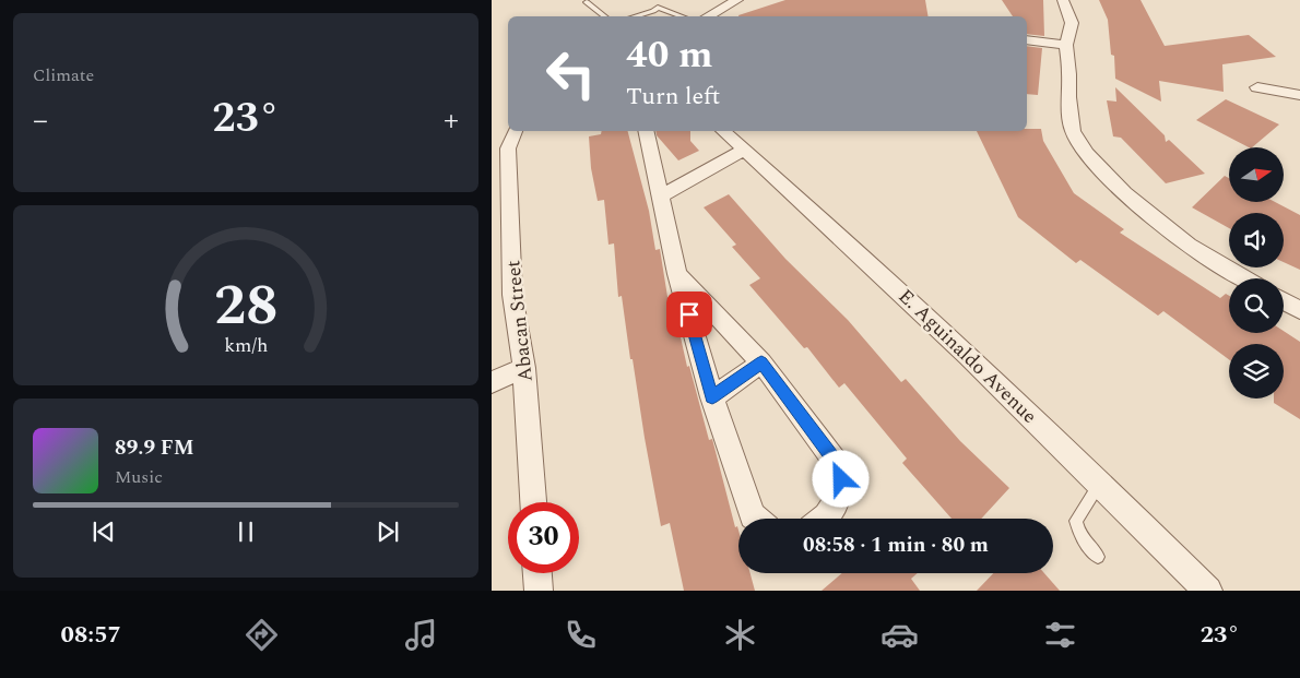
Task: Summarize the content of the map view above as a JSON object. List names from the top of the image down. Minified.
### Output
{"streets":{"street":["Abacan Street","E. Aguinaldo Avenue"]},"north":"right","page":{"tile":"Climate","turn":["40 m","Turn left"],"heat":["−","23°","+"],"song":["89.9 FM","Music"],"limit":"30","trip":"08:58 · 1 min · 80 m","tabs":["08:57","23°"],"gauge":["28","km/h"]}}
